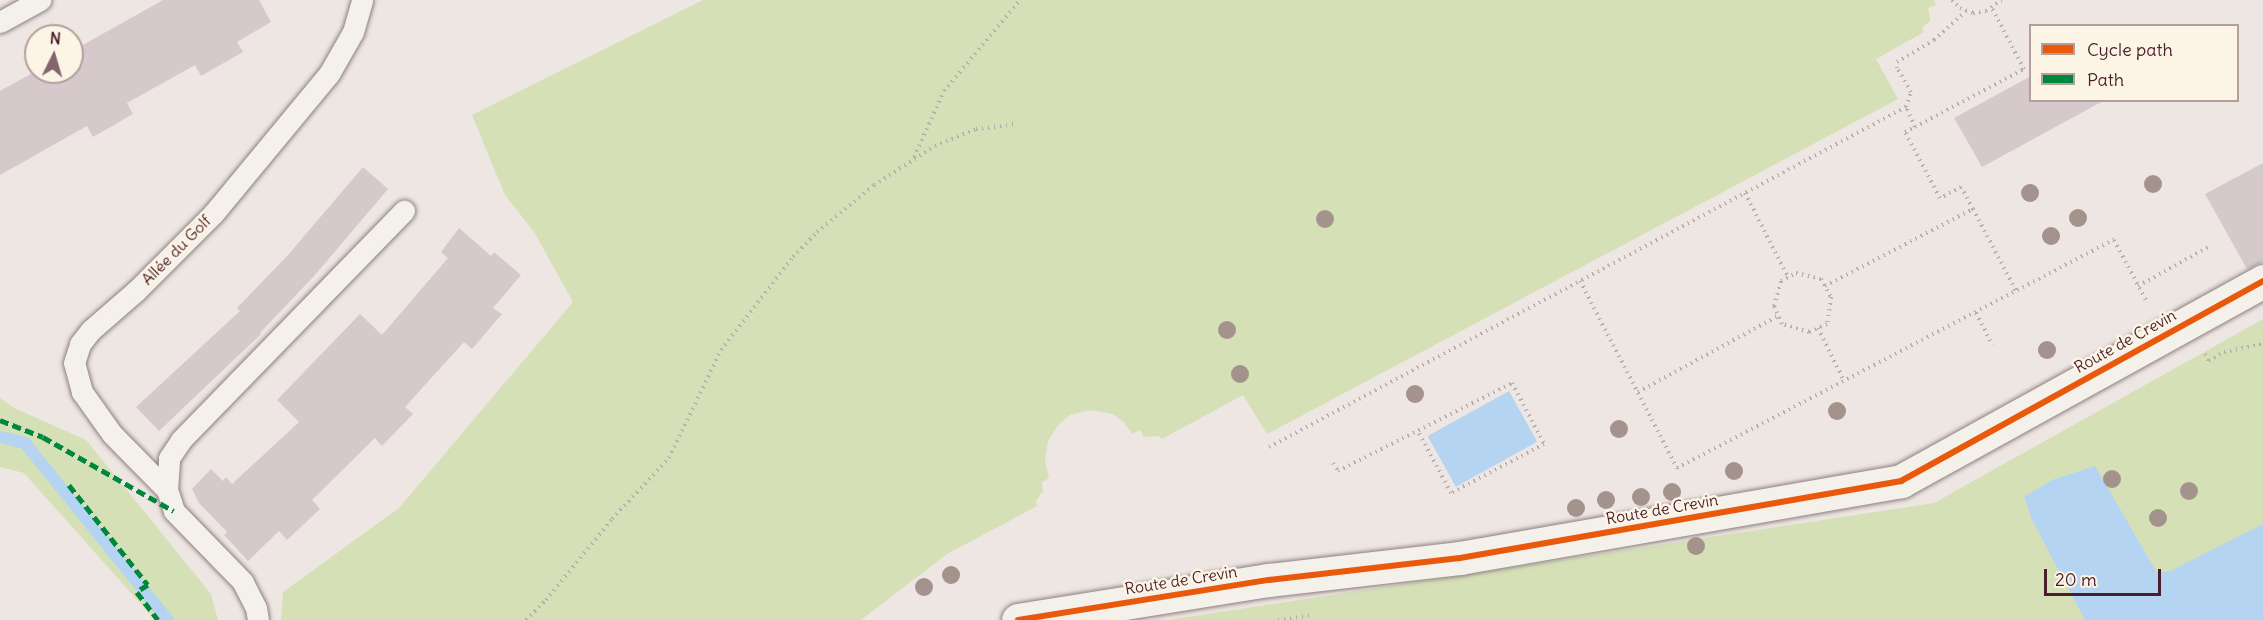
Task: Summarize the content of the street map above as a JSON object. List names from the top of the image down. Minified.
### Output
{"streets":{"street":["Route de Crevin"],"lane":["Allée du Golf"]},"legend":["Cycle path","Path"],"scale_bar":"20 m","north":"top"}
